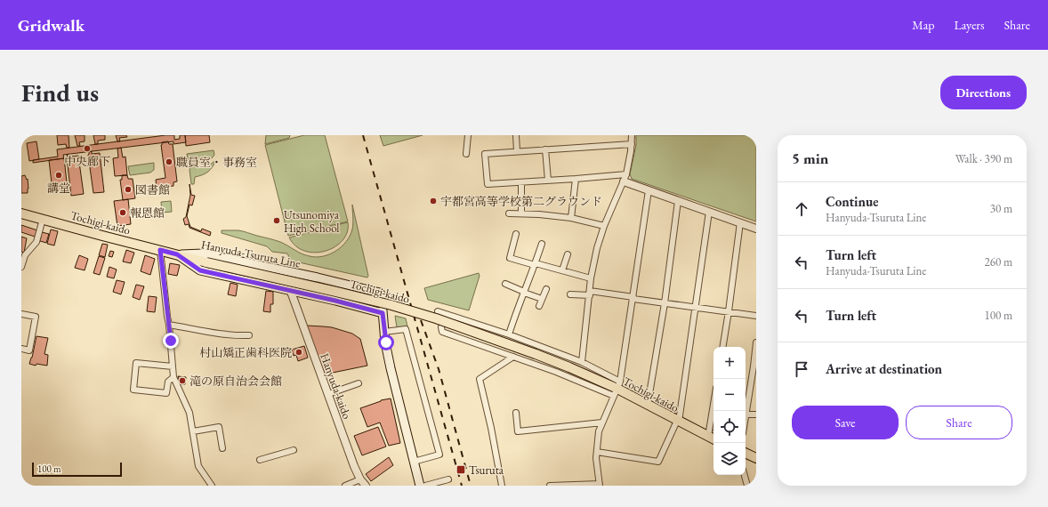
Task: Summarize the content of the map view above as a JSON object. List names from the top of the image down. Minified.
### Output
{"streets":{"main road":["Tochigi-kaido","Hanyuda-Tsuruta Line"],"street":["Hanyuda-kaido"]},"crossings":[["Tochigi-kaido","Hanyuda-Tsuruta Line"],["Hanyuda-Tsuruta Line","Hanyuda-kaido"]],"places":{"other":["中央廊下","職員室・事務室","講堂","図書館","宇都宮高等学校第二グラウンド","報恩館","Utsunomiya High School","村山矯正歯科医院","滝の原自治会会館"],"transit":["Tsuruta"]},"scale_bar":"100 m","page":{"header":"Gridwalk","nav":["Map","Layers","Share"],"buttons":["Directions",["Save","Share"]],"title":"Find us","heading":["5 min","Walk · 390 m"],"list":[["Continue","Hanyuda-Tsuruta Line","30 m"],["Turn left","Hanyuda-Tsuruta Line","260 m"],["Turn left","100 m"],"Arrive at destination"],"map_buttons":["+","−"],"scale":"100 m"}}
